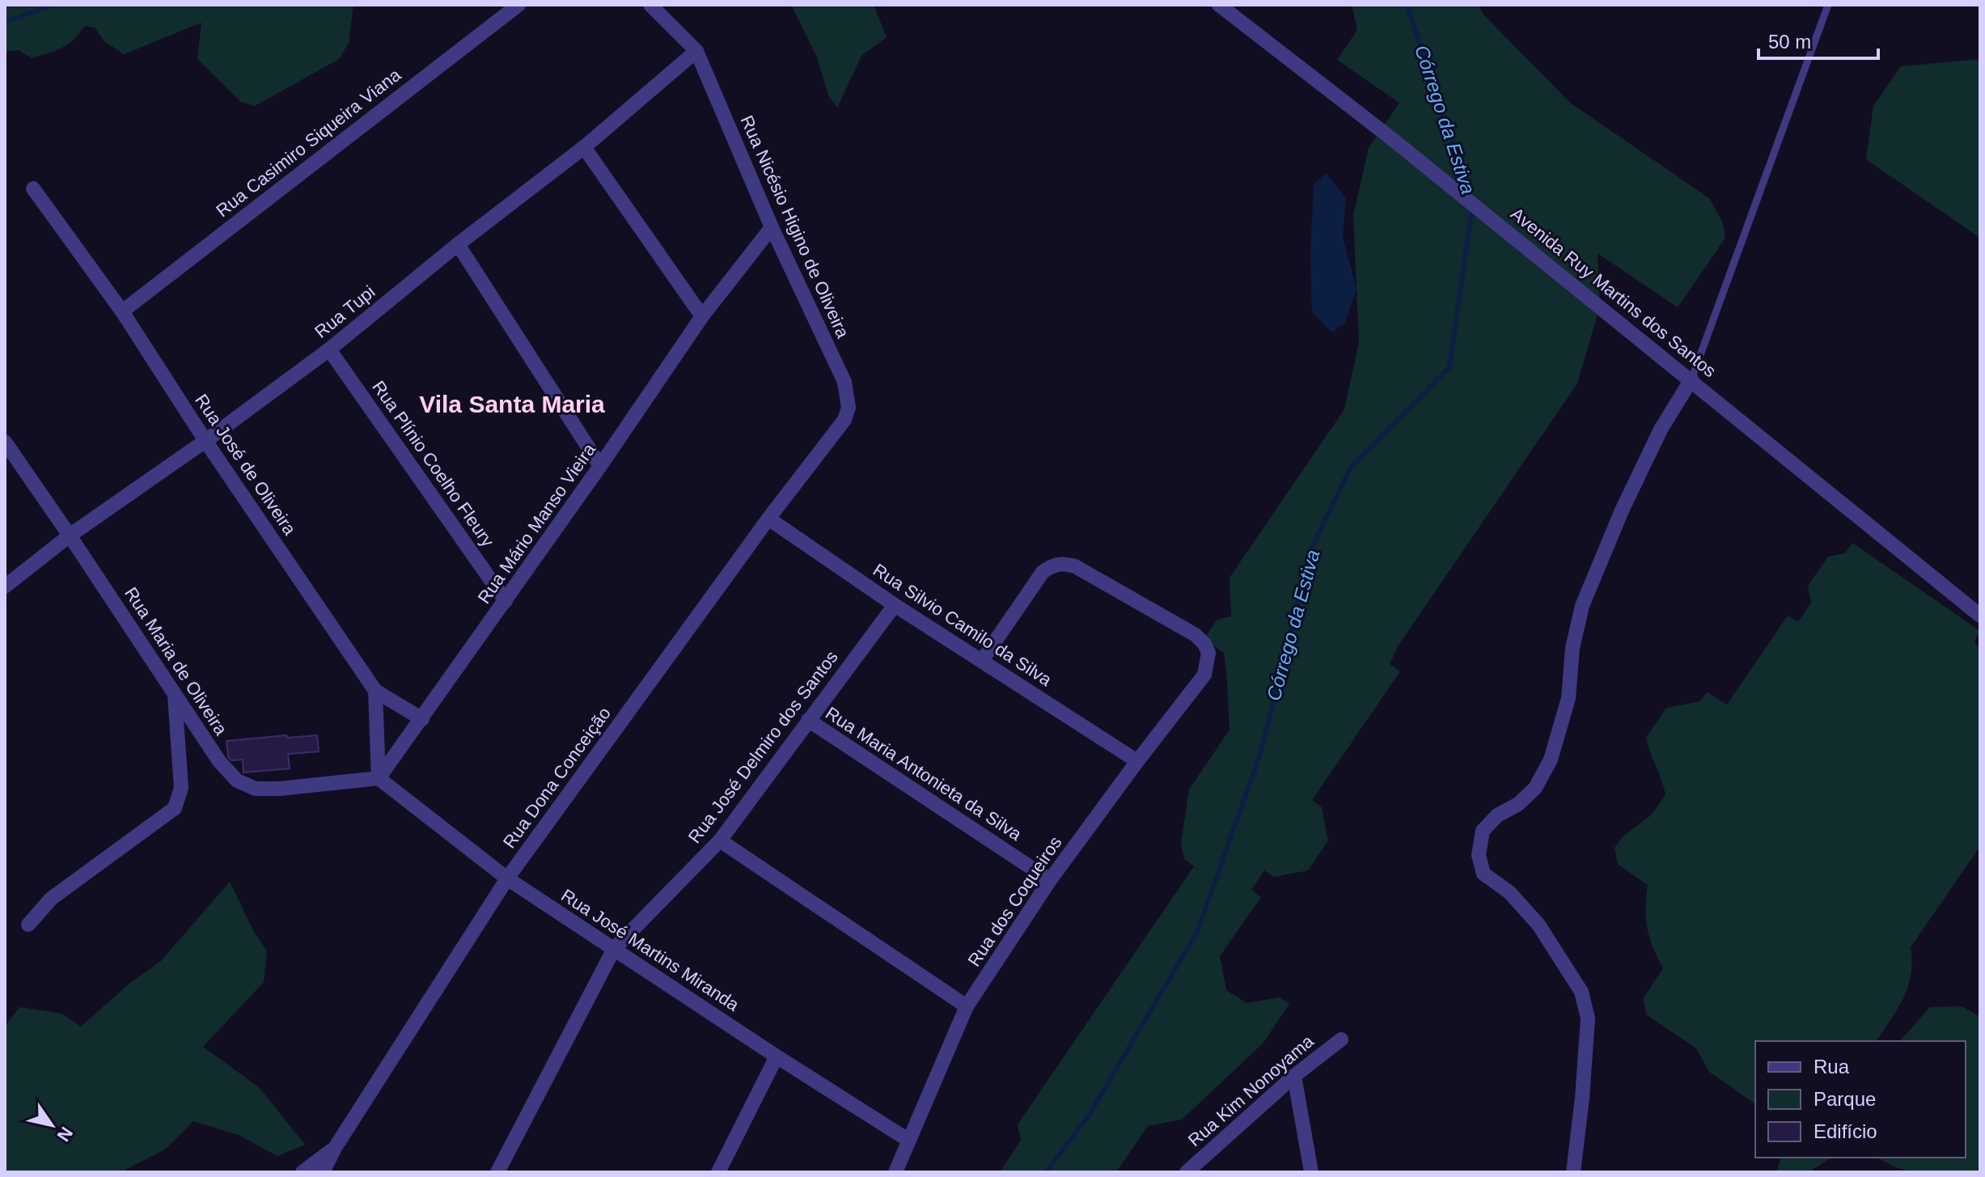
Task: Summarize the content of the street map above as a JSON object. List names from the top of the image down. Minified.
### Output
{"streets":{"street":["Rua Casimiro Siqueira Viana","Rua Nicésio Higino de Oliveira","Avenida Ruy Martins dos Santos","Rua Tupi","Rua Plínio Coelho Fleury","Rua José de Oliveira","Rua Mário Manso Vieira","Rua Silvio Camilo da Silva","Rua Maria de Oliveira","Rua José Delmiro dos Santos","Rua Maria Antonieta da Silva","Rua Dona Conceição","Rua dos Coqueiros","Rua José Martins Miranda","Rua Kim Nonoyama"]},"crossings":[["Rua Casimiro Siqueira Viana","Rua José de Oliveira"],["Rua Nicésio Higino de Oliveira","Rua Tupi"],["Rua Nicésio Higino de Oliveira","Rua Mário Manso Vieira"],["Rua Nicésio Higino de Oliveira","Rua Dona Conceição"],["Rua Tupi","Rua Plínio Coelho Fleury"],["Rua Tupi","Rua José de Oliveira"],["Rua Tupi","Rua Maria de Oliveira"],["Rua Plínio Coelho Fleury","Rua Mário Manso Vieira"],["Rua Mário Manso Vieira","Rua Maria de Oliveira"],["Rua Mário Manso Vieira","Rua José Martins Miranda"],["Rua Silvio Camilo da Silva","Rua José Delmiro dos Santos"],["Rua Silvio Camilo da Silva","Rua Dona Conceição"],["Rua Silvio Camilo da Silva","Rua dos Coqueiros"],["Rua Maria de Oliveira","Rua José Martins Miranda"],["Rua José Delmiro dos Santos","Rua Maria Antonieta da Silva"],["Rua José Delmiro dos Santos","Rua José Martins Miranda"],["Rua Maria Antonieta da Silva","Rua dos Coqueiros"],["Rua Dona Conceição","Rua José Martins Miranda"],["Rua dos Coqueiros","Rua José Martins Miranda"]],"districts":["Vila Santa Maria"],"water":["Córrego da Estiva"],"legend":["Rua","Parque","Edifício"],"scale_bar":"50 m","north":"bottom right"}
